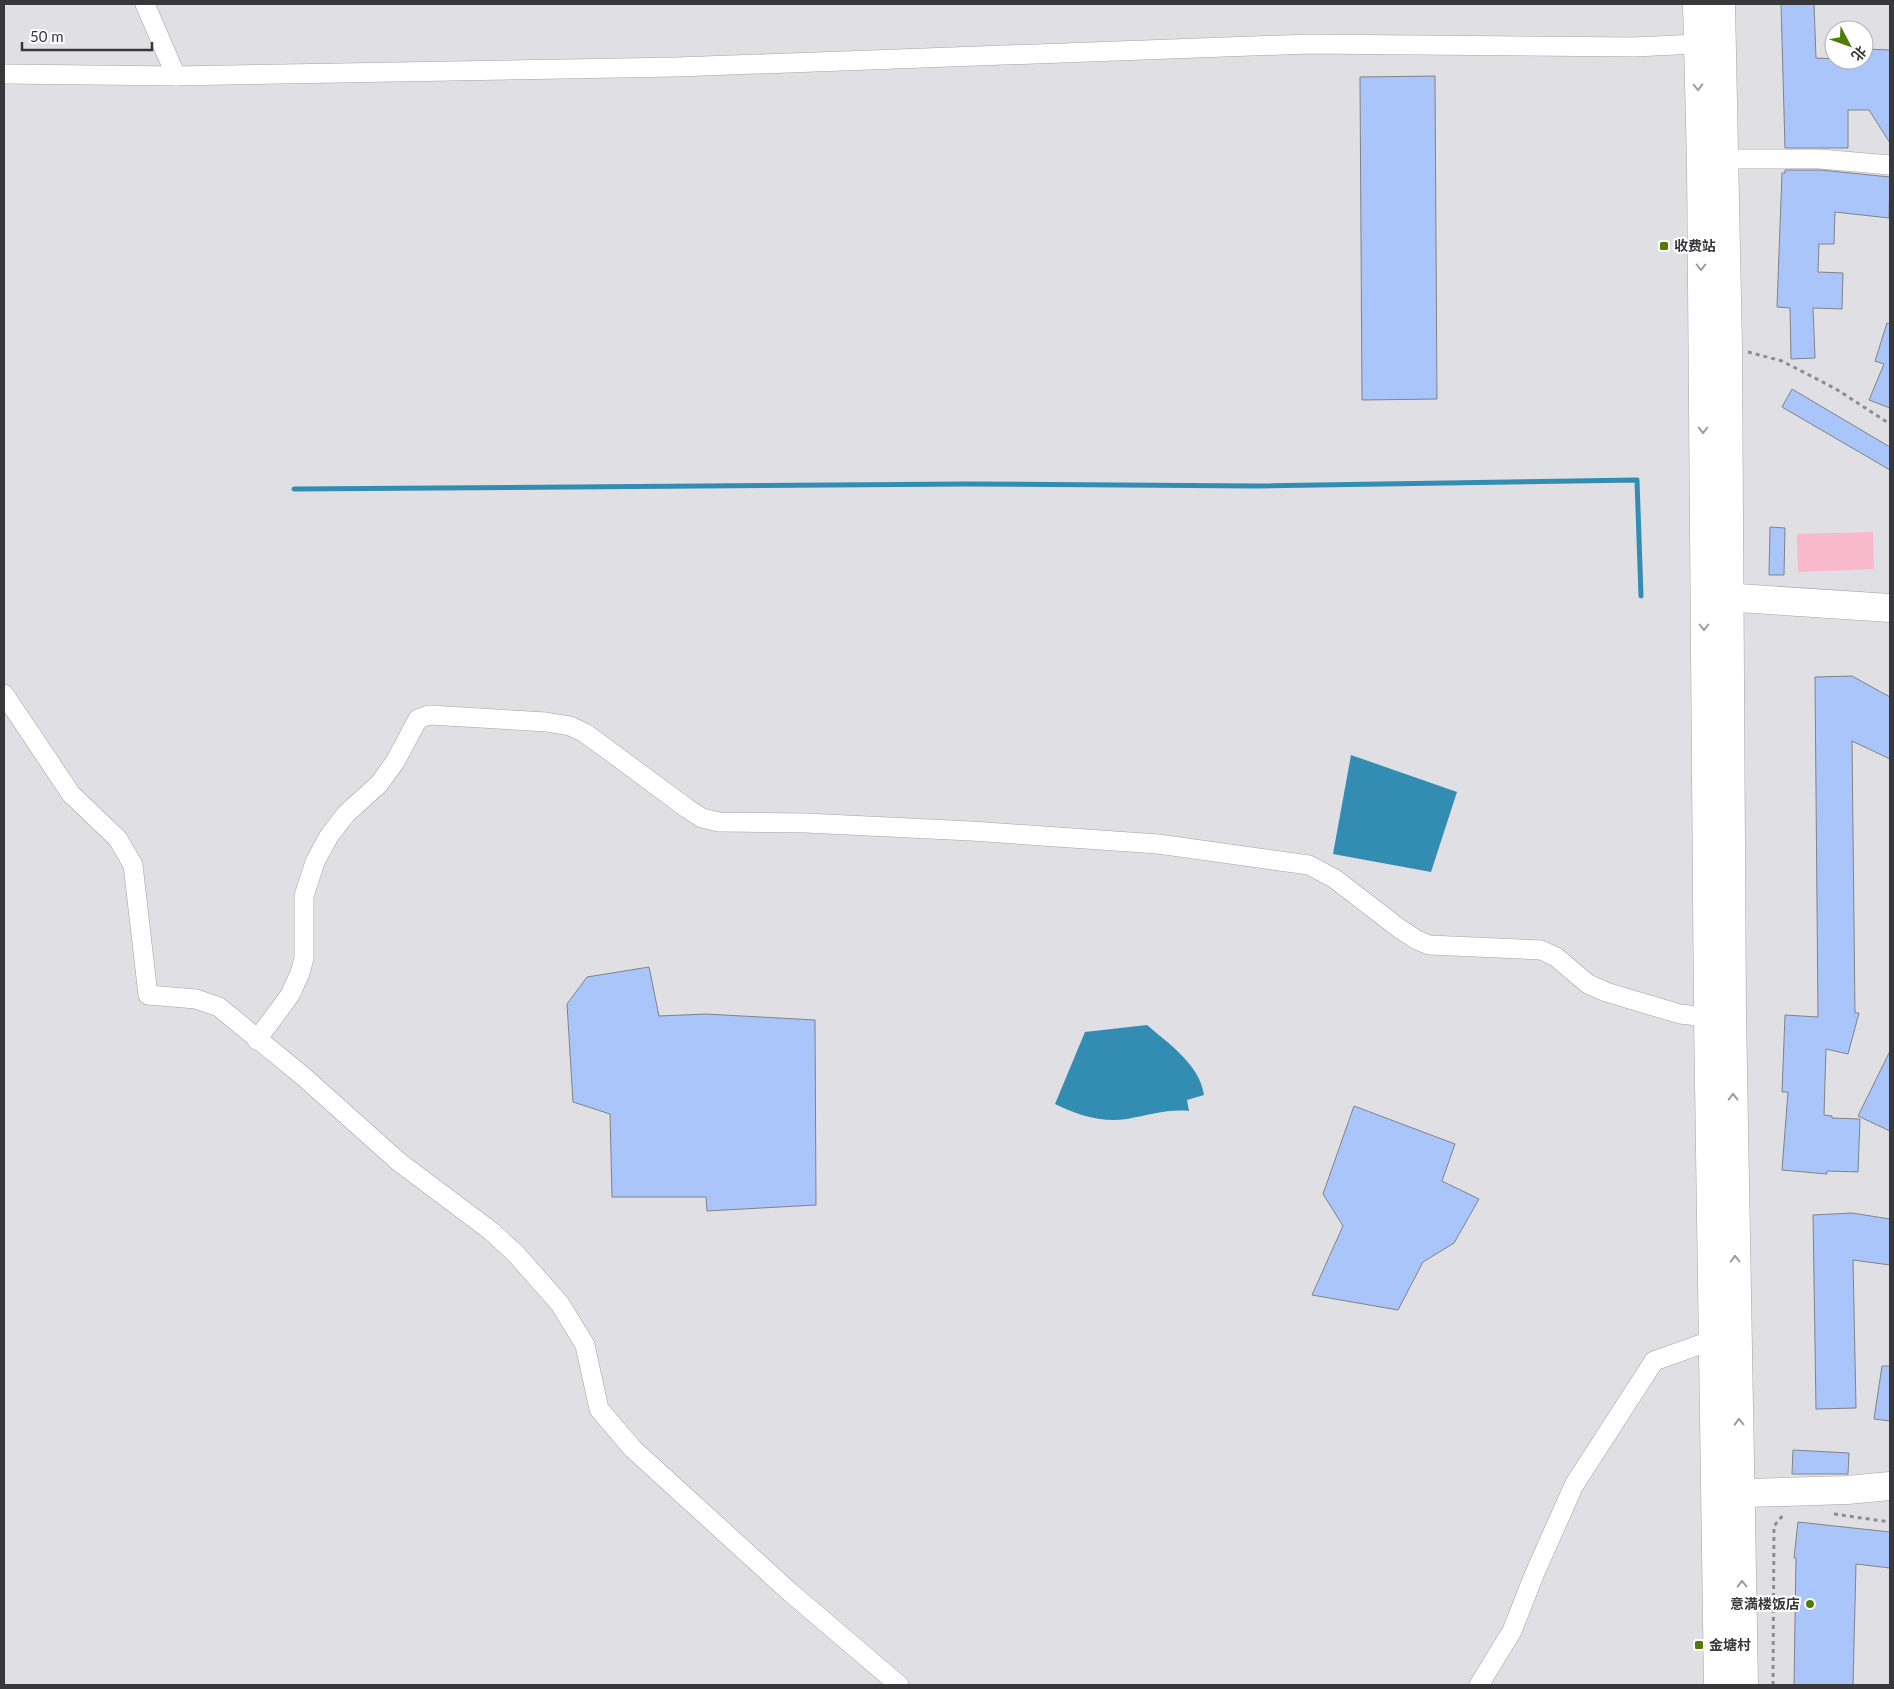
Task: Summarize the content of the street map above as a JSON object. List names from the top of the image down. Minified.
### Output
{"places":{"transit":["收费站","金塘村"],"other":["意満楼饭店"]},"scale_bar":"50 m","north":"bottom right"}
